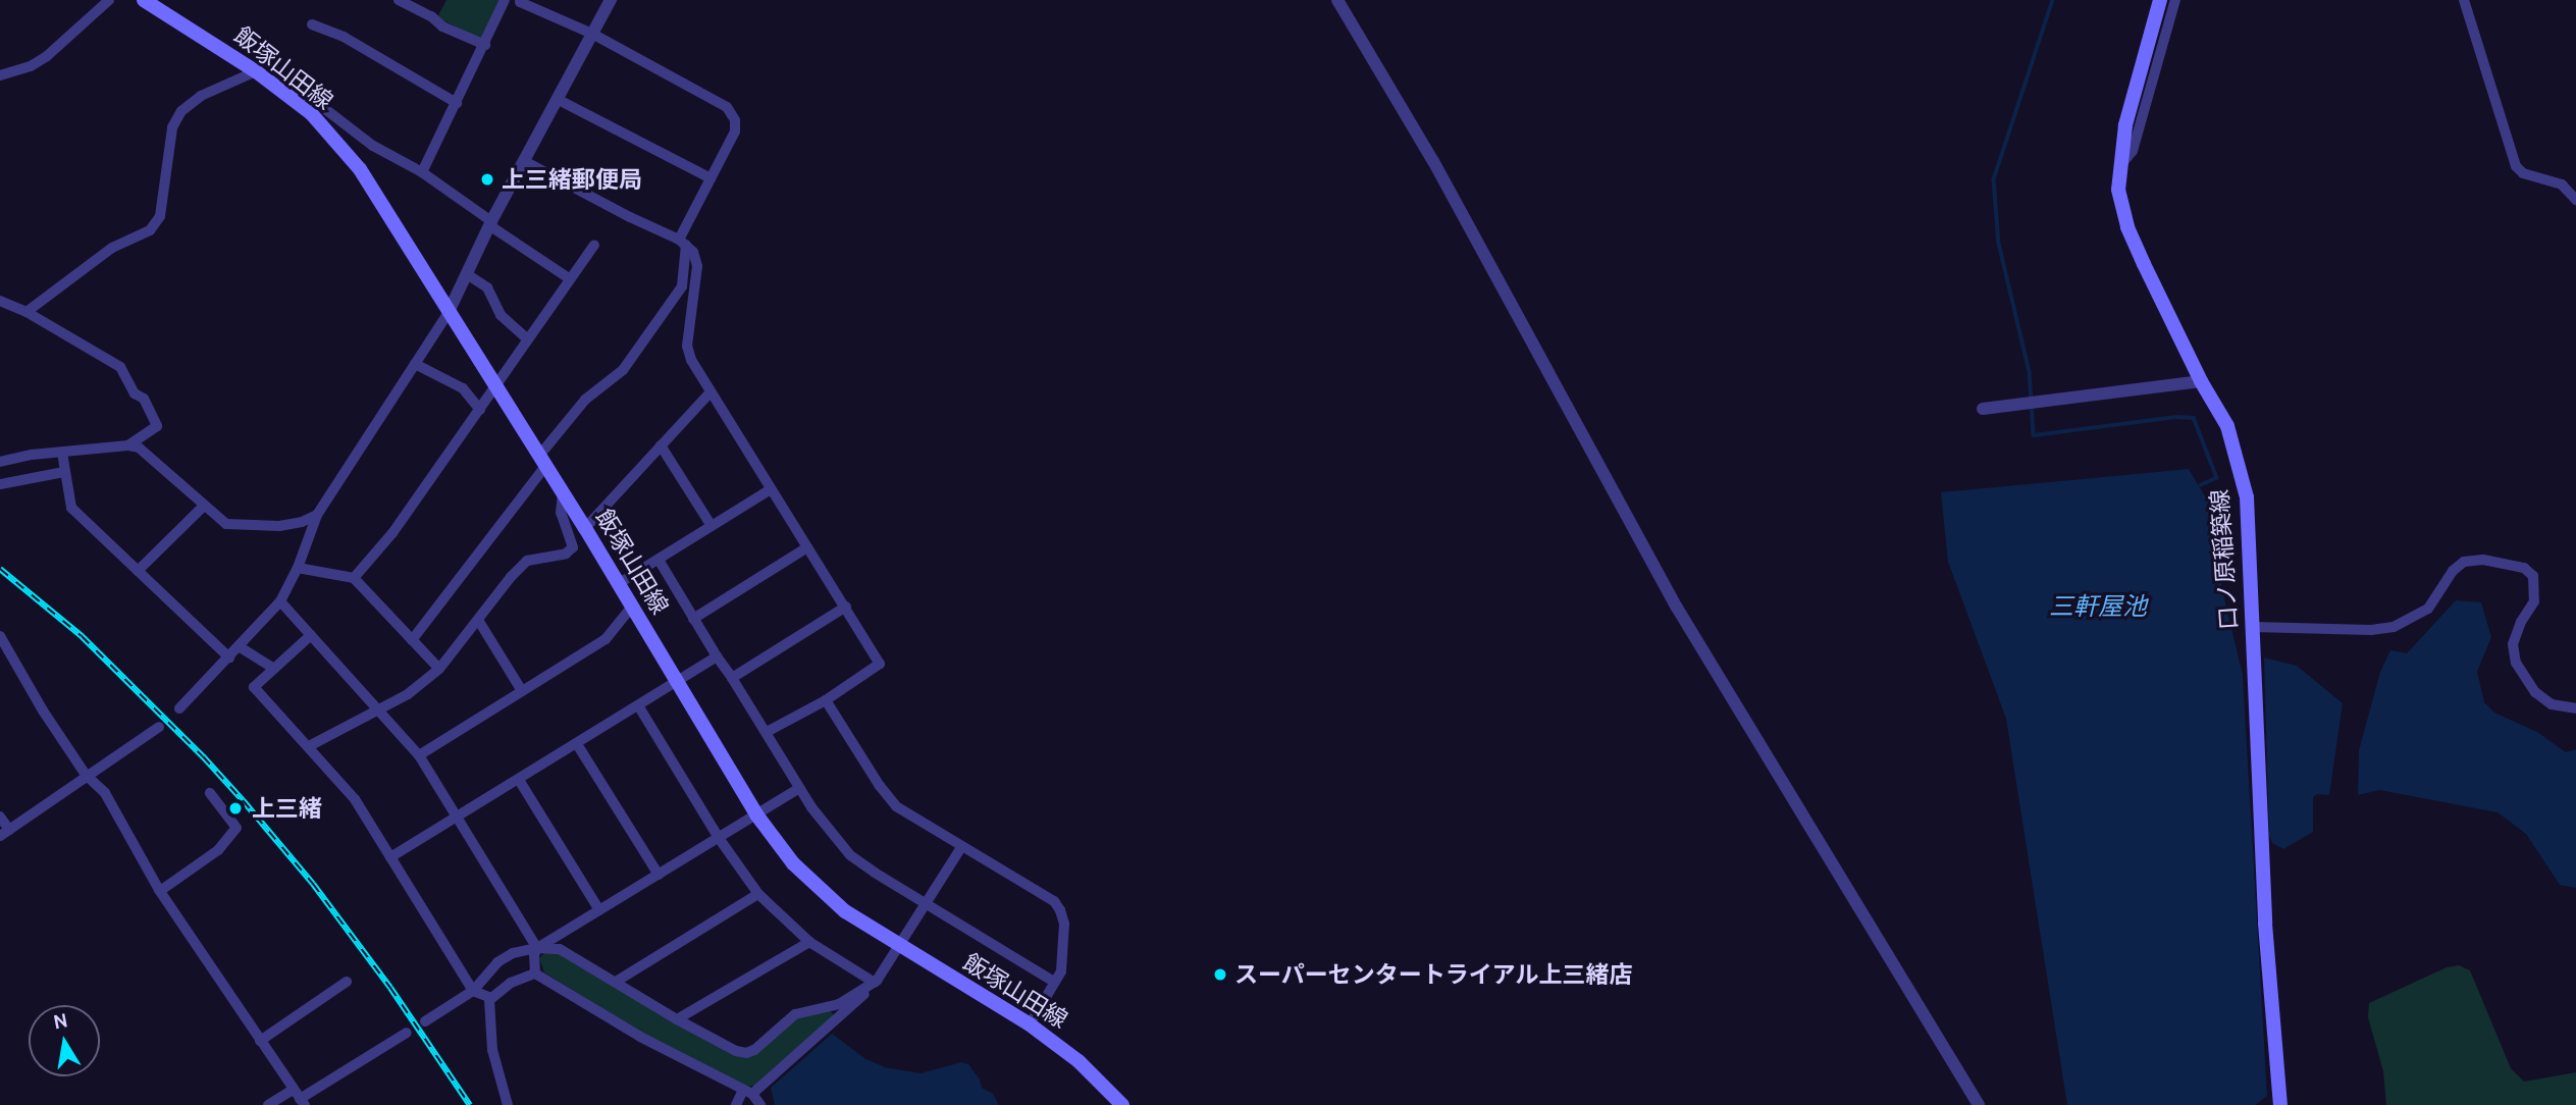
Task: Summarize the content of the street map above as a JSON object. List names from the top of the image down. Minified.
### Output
{"streets":{"main road":["飯塚山田線","口ノ原稲築線"]},"water":["三軒屋池"],"places":["上三緒郵便局","上三緒","スーパーセンタートライアル上三緒店"],"north":"top"}
